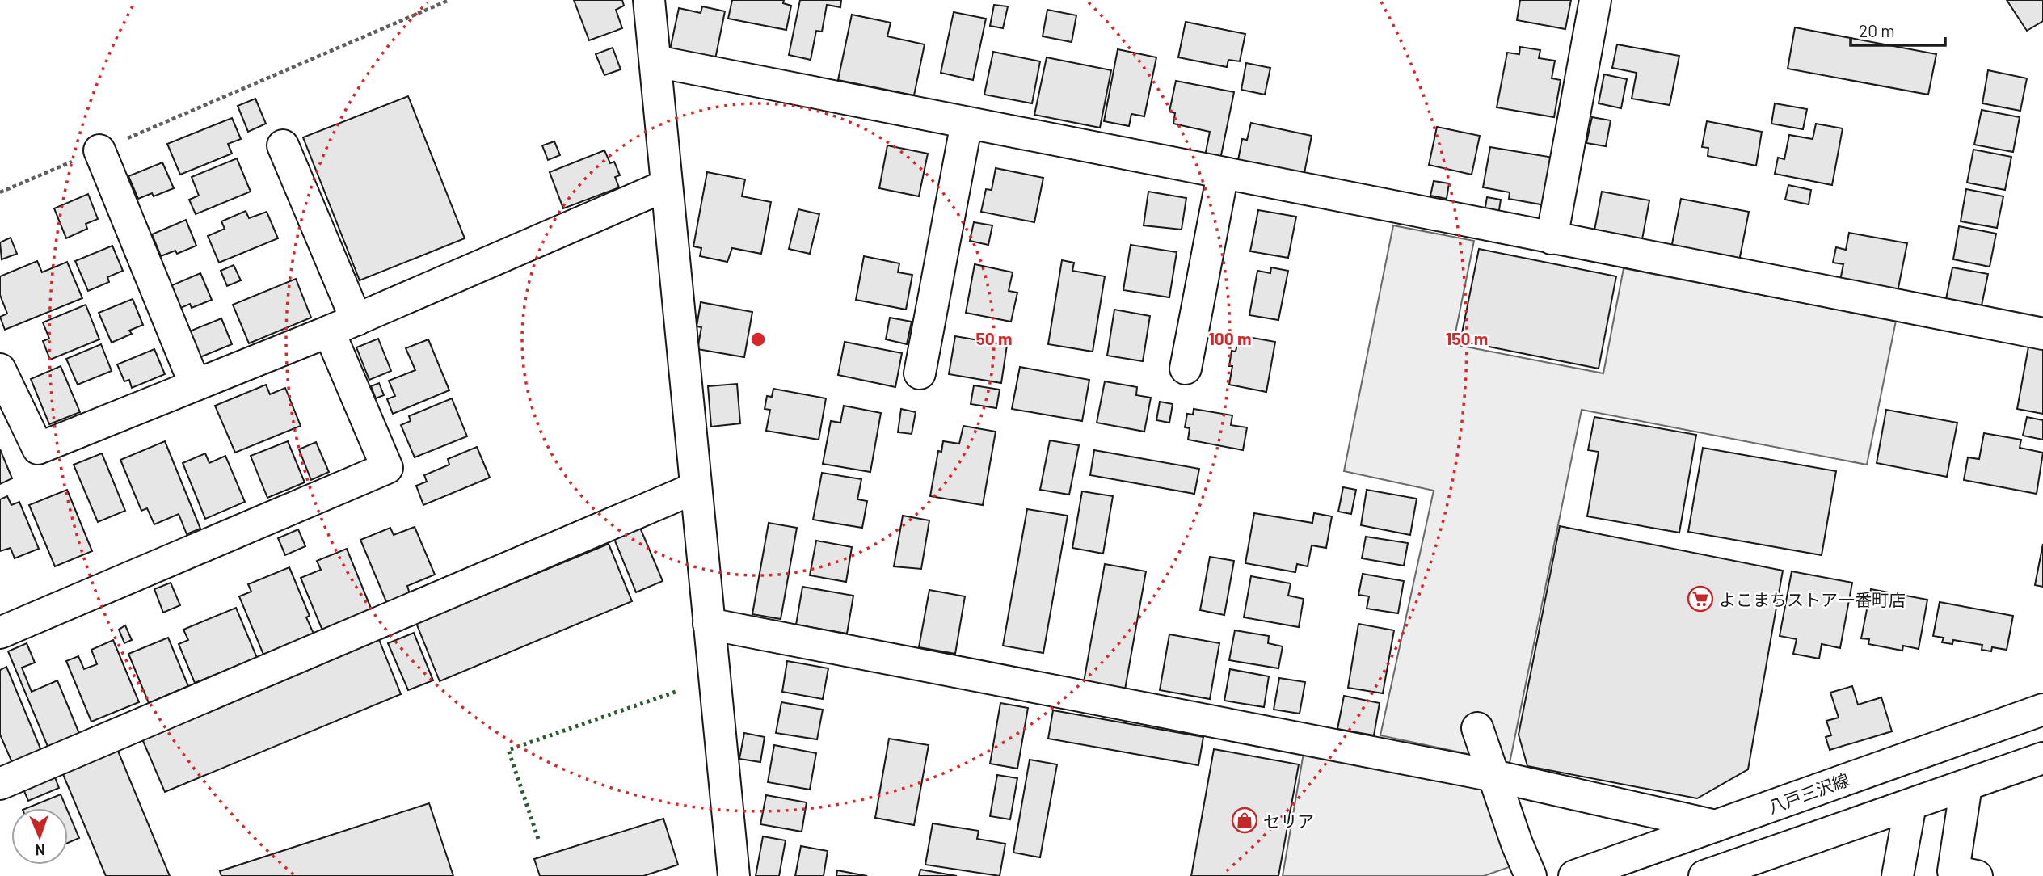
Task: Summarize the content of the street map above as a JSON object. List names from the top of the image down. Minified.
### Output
{"streets":{"street":["八戸三沢線"]},"places":{"supermarket":["よこまちストア一番町店"],"shop":["セリア"]},"scale_bar":"20 m","north":"bottom","rings":["50 m","100 m","150 m"]}
